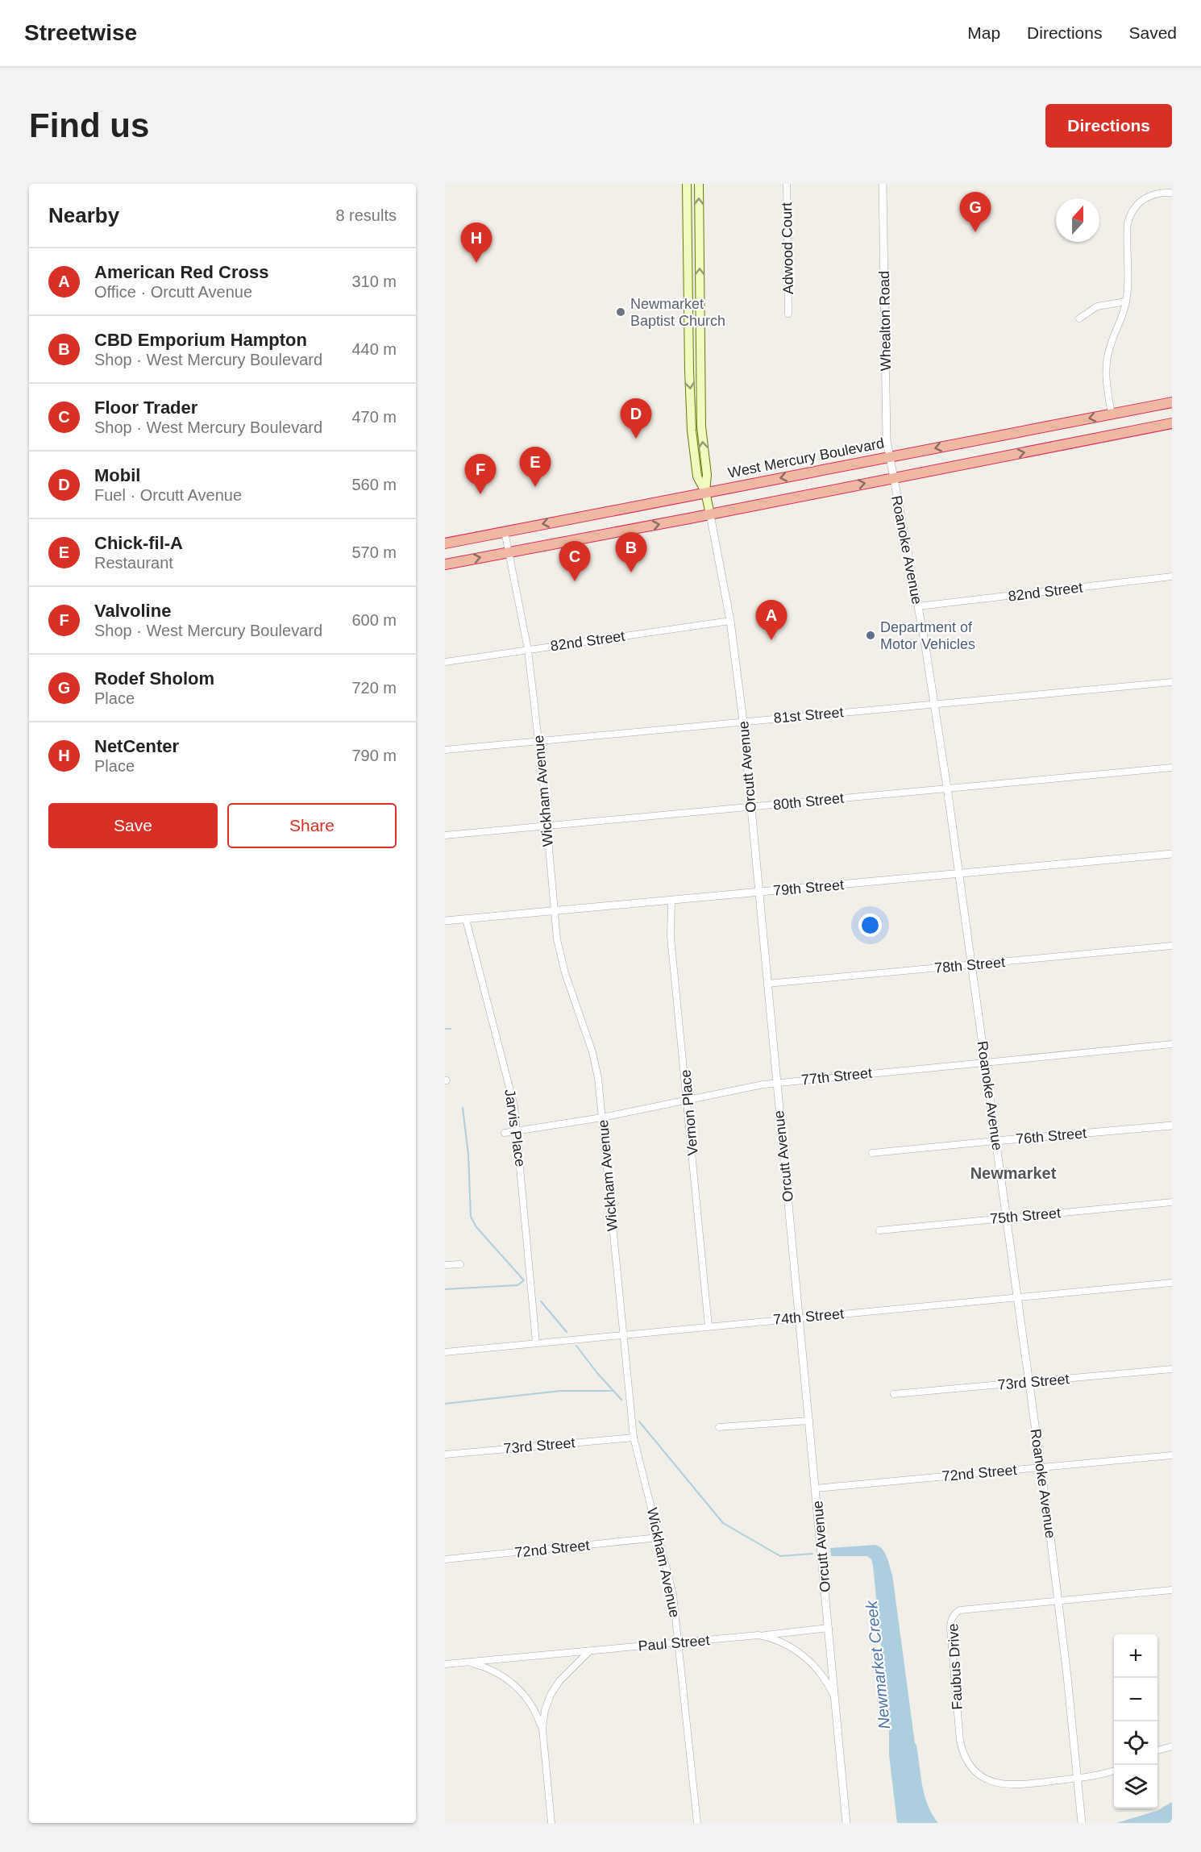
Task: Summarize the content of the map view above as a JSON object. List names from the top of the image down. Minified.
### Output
{"streets":{"highway":["West Mercury Boulevard"],"main road":["Orcutt Avenue"],"street":["Adwood Court","Whealton Road","Roanoke Avenue","82nd Street","81st Street","Wickham Avenue","80th Street","79th Street","78th Street","77th Street","Vernon Place","Jarvis Place","76th Street","75th Street","74th Street","73rd Street","72nd Street","Paul Street","Faubus Drive"]},"crossings":[["Whealton Road","West Mercury Boulevard"],["Whealton Road","Roanoke Avenue"],["West Mercury Boulevard","Roanoke Avenue"],["West Mercury Boulevard","Orcutt Avenue"],["West Mercury Boulevard","Wickham Avenue"],["Roanoke Avenue","82nd Street"],["Roanoke Avenue","81st Street"],["Roanoke Avenue","80th Street"],["Roanoke Avenue","79th Street"],["Roanoke Avenue","78th Street"],["Roanoke Avenue","77th Street"],["Roanoke Avenue","76th Street"],["Roanoke Avenue","75th Street"],["Roanoke Avenue","74th Street"],["Roanoke Avenue","73rd Street"],["Roanoke Avenue","72nd Street"],["Roanoke Avenue","Faubus Drive"],["82nd Street","Orcutt Avenue"],["82nd Street","Wickham Avenue"],["81st Street","Orcutt Avenue"],["81st Street","Wickham Avenue"],["Orcutt Avenue","80th Street"],["Orcutt Avenue","79th Street"],["Orcutt Avenue","78th Street"],["Orcutt Avenue","77th Street"],["Orcutt Avenue","74th Street"],["Orcutt Avenue","72nd Street"],["Orcutt Avenue","Paul Street"],["Wickham Avenue","80th Street"],["Wickham Avenue","79th Street"],["Wickham Avenue","77th Street"],["Wickham Avenue","74th Street"],["Wickham Avenue","73rd Street"],["Wickham Avenue","72nd Street"],["Wickham Avenue","Paul Street"],["79th Street","Vernon Place"],["79th Street","Jarvis Place"],["77th Street","Vernon Place"],["77th Street","Jarvis Place"],["Vernon Place","74th Street"],["Jarvis Place","74th Street"]],"districts":["Newmarket"],"water":["Newmarket Creek"],"places":["Newmarket Baptist Church","Department of Motor Vehicles"],"north":"top","page":{"header":"Streetwise","nav":["Map","Directions","Saved"],"buttons":["Directions",["Save","Share"]],"title":"Find us","heading":["Nearby","8 results"],"pins":["G","H","D","E","F","B","C","A"],"list":[{"mark":"A","name":"American Red Cross","note":"Office · Orcutt Avenue","value":"310 m"},{"mark":"B","name":"CBD Emporium Hampton","note":"Shop · West Mercury Boulevard","value":"440 m"},{"mark":"C","name":"Floor Trader","note":"Shop · West Mercury Boulevard","value":"470 m"},{"mark":"D","name":"Mobil","note":"Fuel · Orcutt Avenue","value":"560 m"},{"mark":"E","name":"Chick-fil-A","note":"Restaurant","value":"570 m"},{"mark":"F","name":"Valvoline","note":"Shop · West Mercury Boulevard","value":"600 m"},{"mark":"G","name":"Rodef Sholom","note":"Place","value":"720 m"},{"mark":"H","name":"NetCenter","note":"Place","value":"790 m"}],"map_buttons":["+","−"]}}
